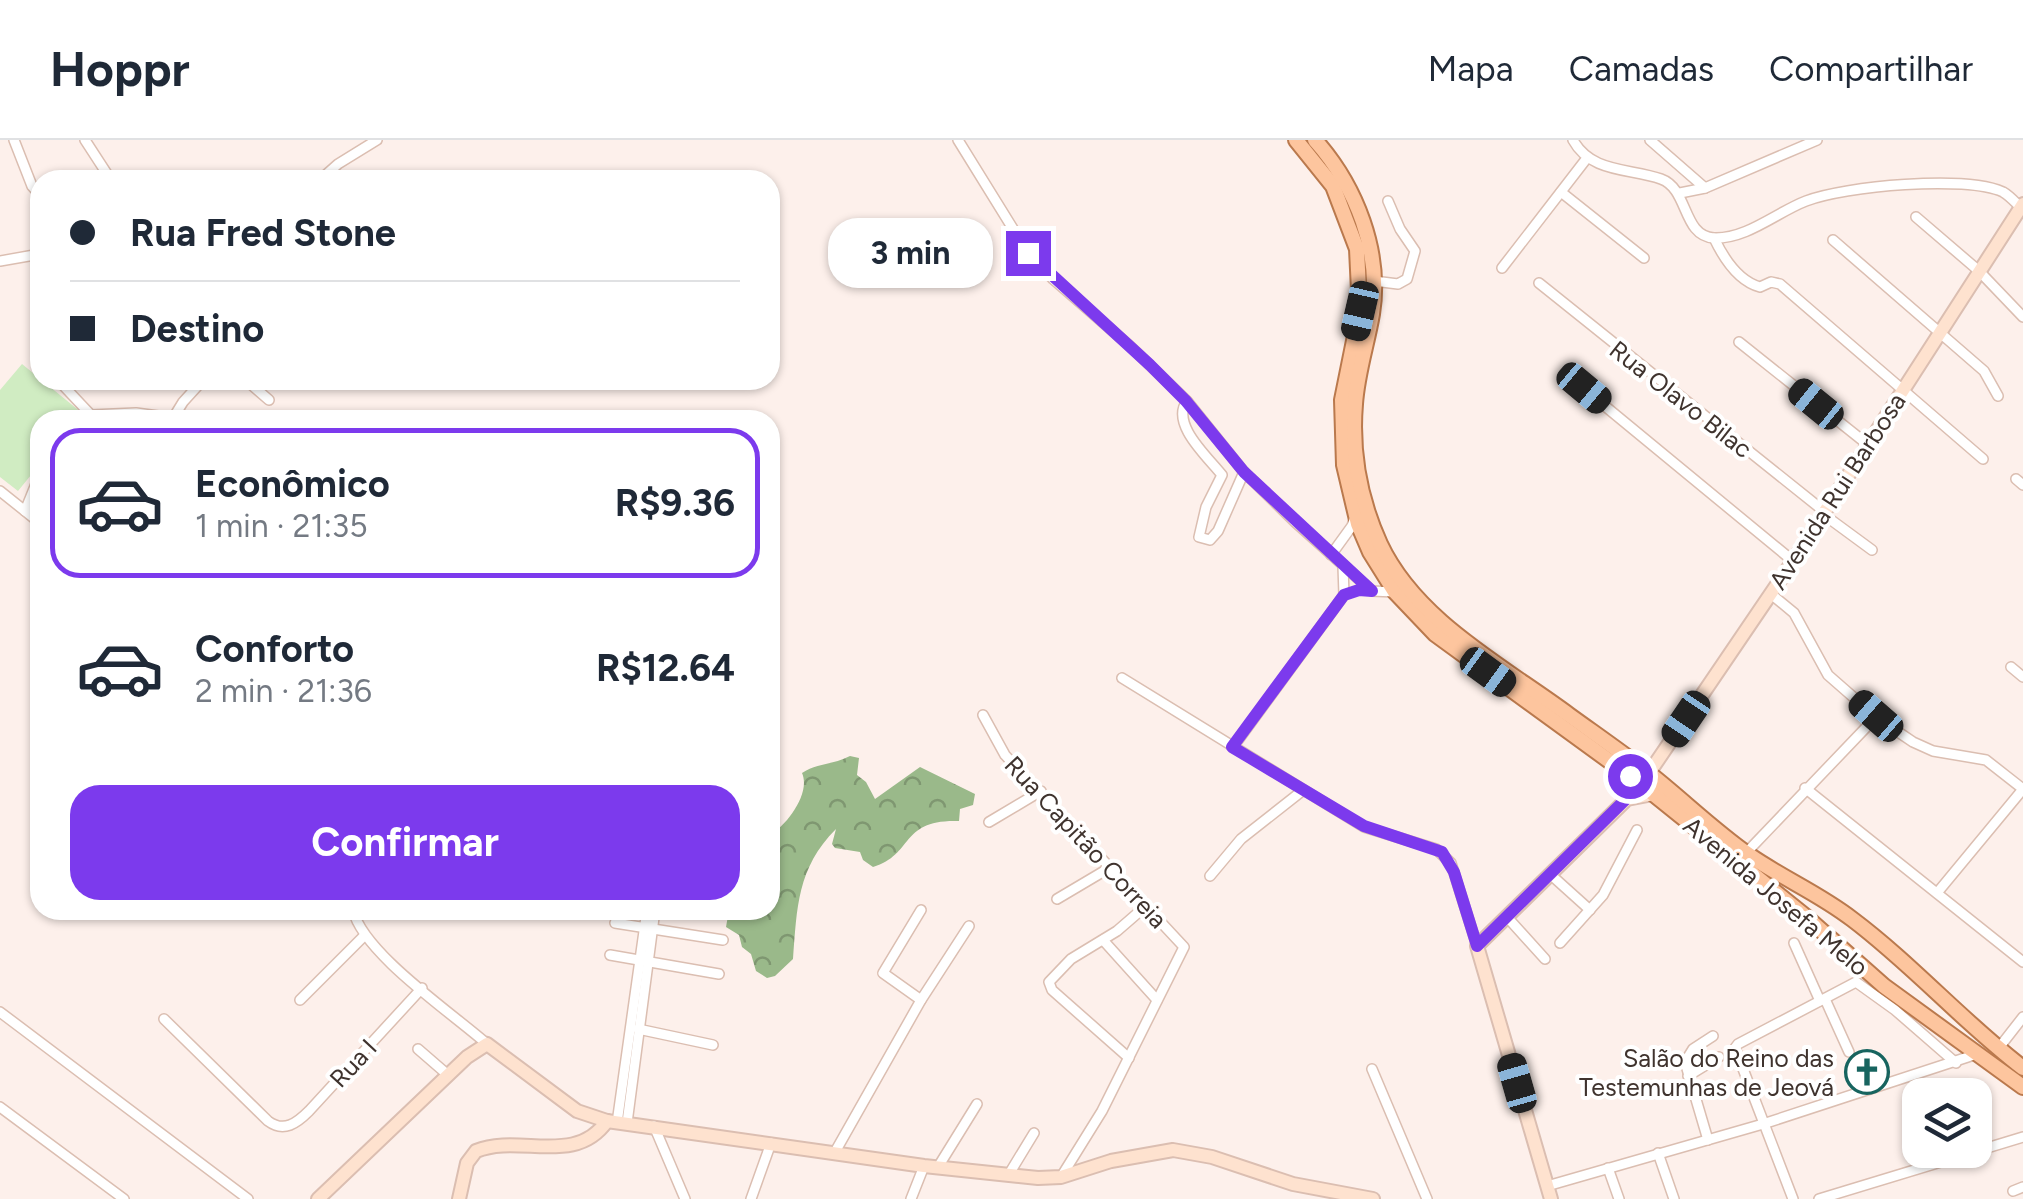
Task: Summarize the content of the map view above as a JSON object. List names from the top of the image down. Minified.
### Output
{"streets":{"main road":["Avenida Josefa Melo"],"street":["Rua Olavo Bilac","Avenida Rui Barbosa","Rua Capitão Correia","Rua I"]},"crossings":[["Rua Olavo Bilac","Avenida Rui Barbosa"],["Avenida Rui Barbosa","Avenida Josefa Melo"]],"places":{"church":["Salão do Reino das Testemunhas de Jeová"]},"page":{"header":"Hoppr","nav":["Mapa","Camadas","Compartilhar"],"banner":["Rua Fred Stone","Destino"],"bubble":"3 min","list":[{"name":"Econômico","note":"1 min · 21:35","value":"R$9.36"},{"name":"Conforto","note":"2 min · 21:36","value":"R$12.64"}],"buttons":"Confirmar"}}
